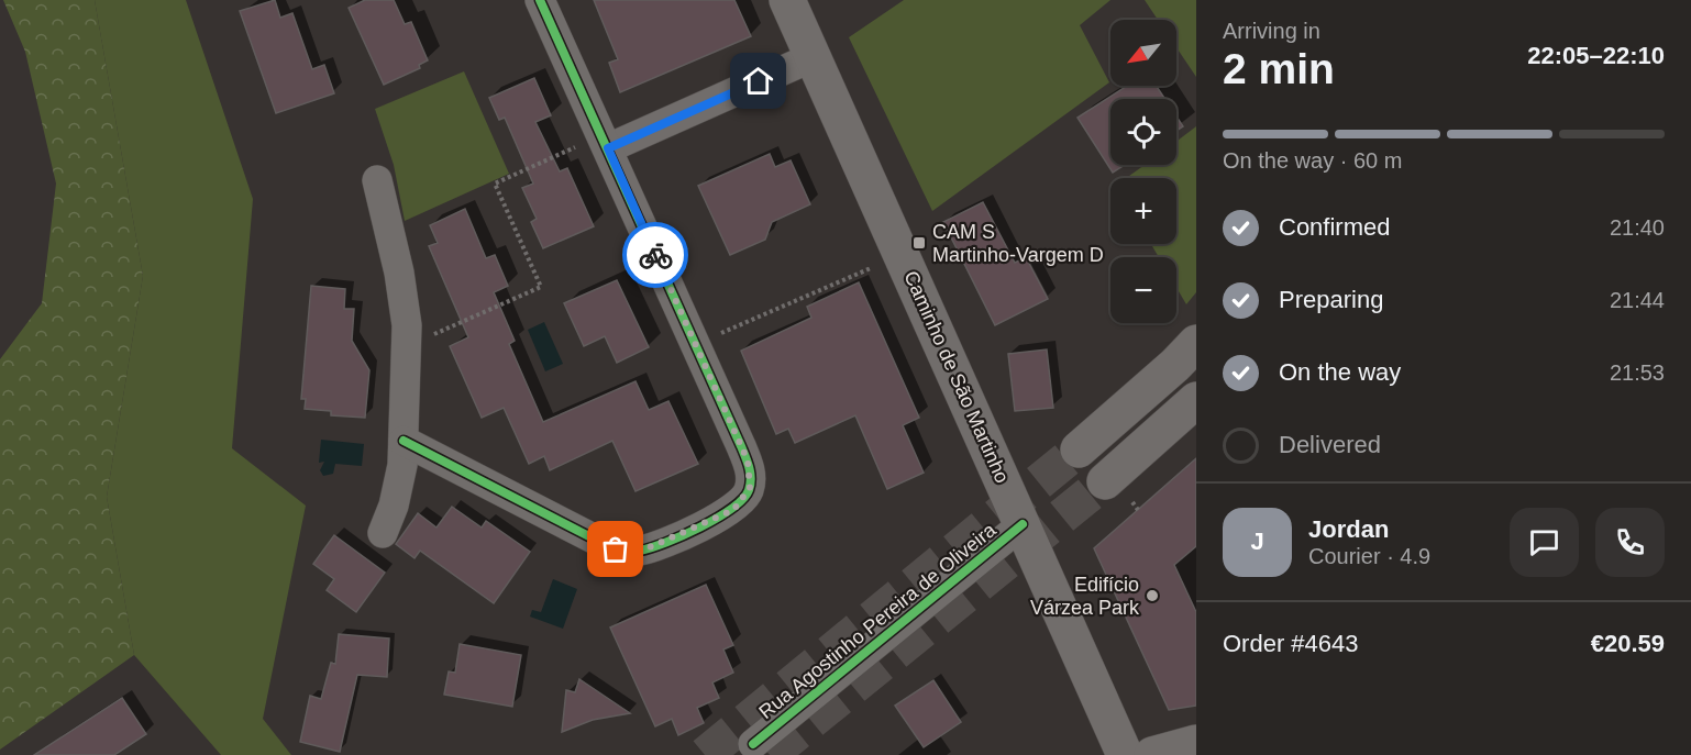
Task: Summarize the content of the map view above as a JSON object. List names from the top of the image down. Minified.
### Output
{"streets":{"main road":["Caminho de São Martinho"],"street":["Rua Agostinho Pereira de Oliveira"]},"crossings":[["Caminho de São Martinho","Rua Agostinho Pereira de Oliveira"]],"places":{"transit":["CAM S Martinho-Vargem D"],"other":["Edifício Várzea Park"]},"north":"bottom left","page":{"heading":["2 min","Arriving in","22:05–22:10"],"panel":["Jordan","Courier · 4.9","Order #4643","€20.59"],"map_buttons":["+","−"],"bar":"On the way · 60 m","list":[["Confirmed","21:40"],["Preparing","21:44"],["On the way","21:53"],"Delivered"],"round":"J"}}
